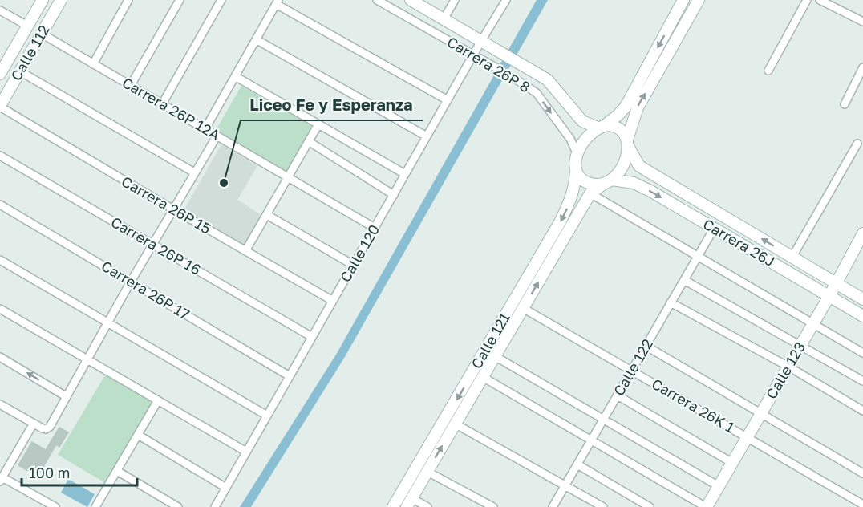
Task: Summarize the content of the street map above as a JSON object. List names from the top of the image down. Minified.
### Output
{"streets":{"street":["Calle 112","Carrera 26P 8","Carrera 26P 12A","Carrera 26P 15","Carrera 26J","Carrera 26P 16","Calle 120","Carrera 26P 17","Calle 121","Calle 122","Calle 123","Carrera 26K 1"]},"crossings":[["Calle 112","Carrera 26P 12A"],["Calle 112","Carrera 26P 15"],["Carrera 26P 8","Carrera 26J"],["Carrera 26P 8","Calle 120"],["Carrera 26P 8","Calle 121"],["Carrera 26P 12A","Calle 120"],["Carrera 26P 15","Calle 120"],["Carrera 26J","Calle 121"],["Carrera 26J","Calle 122"],["Carrera 26J","Calle 123"],["Carrera 26P 16","Calle 120"],["Calle 120","Carrera 26P 17"],["Calle 121","Carrera 26K 1"],["Calle 122","Carrera 26K 1"],["Calle 123","Carrera 26K 1"]],"places":["Liceo Fe y Esperanza"],"scale_bar":"100 m"}
